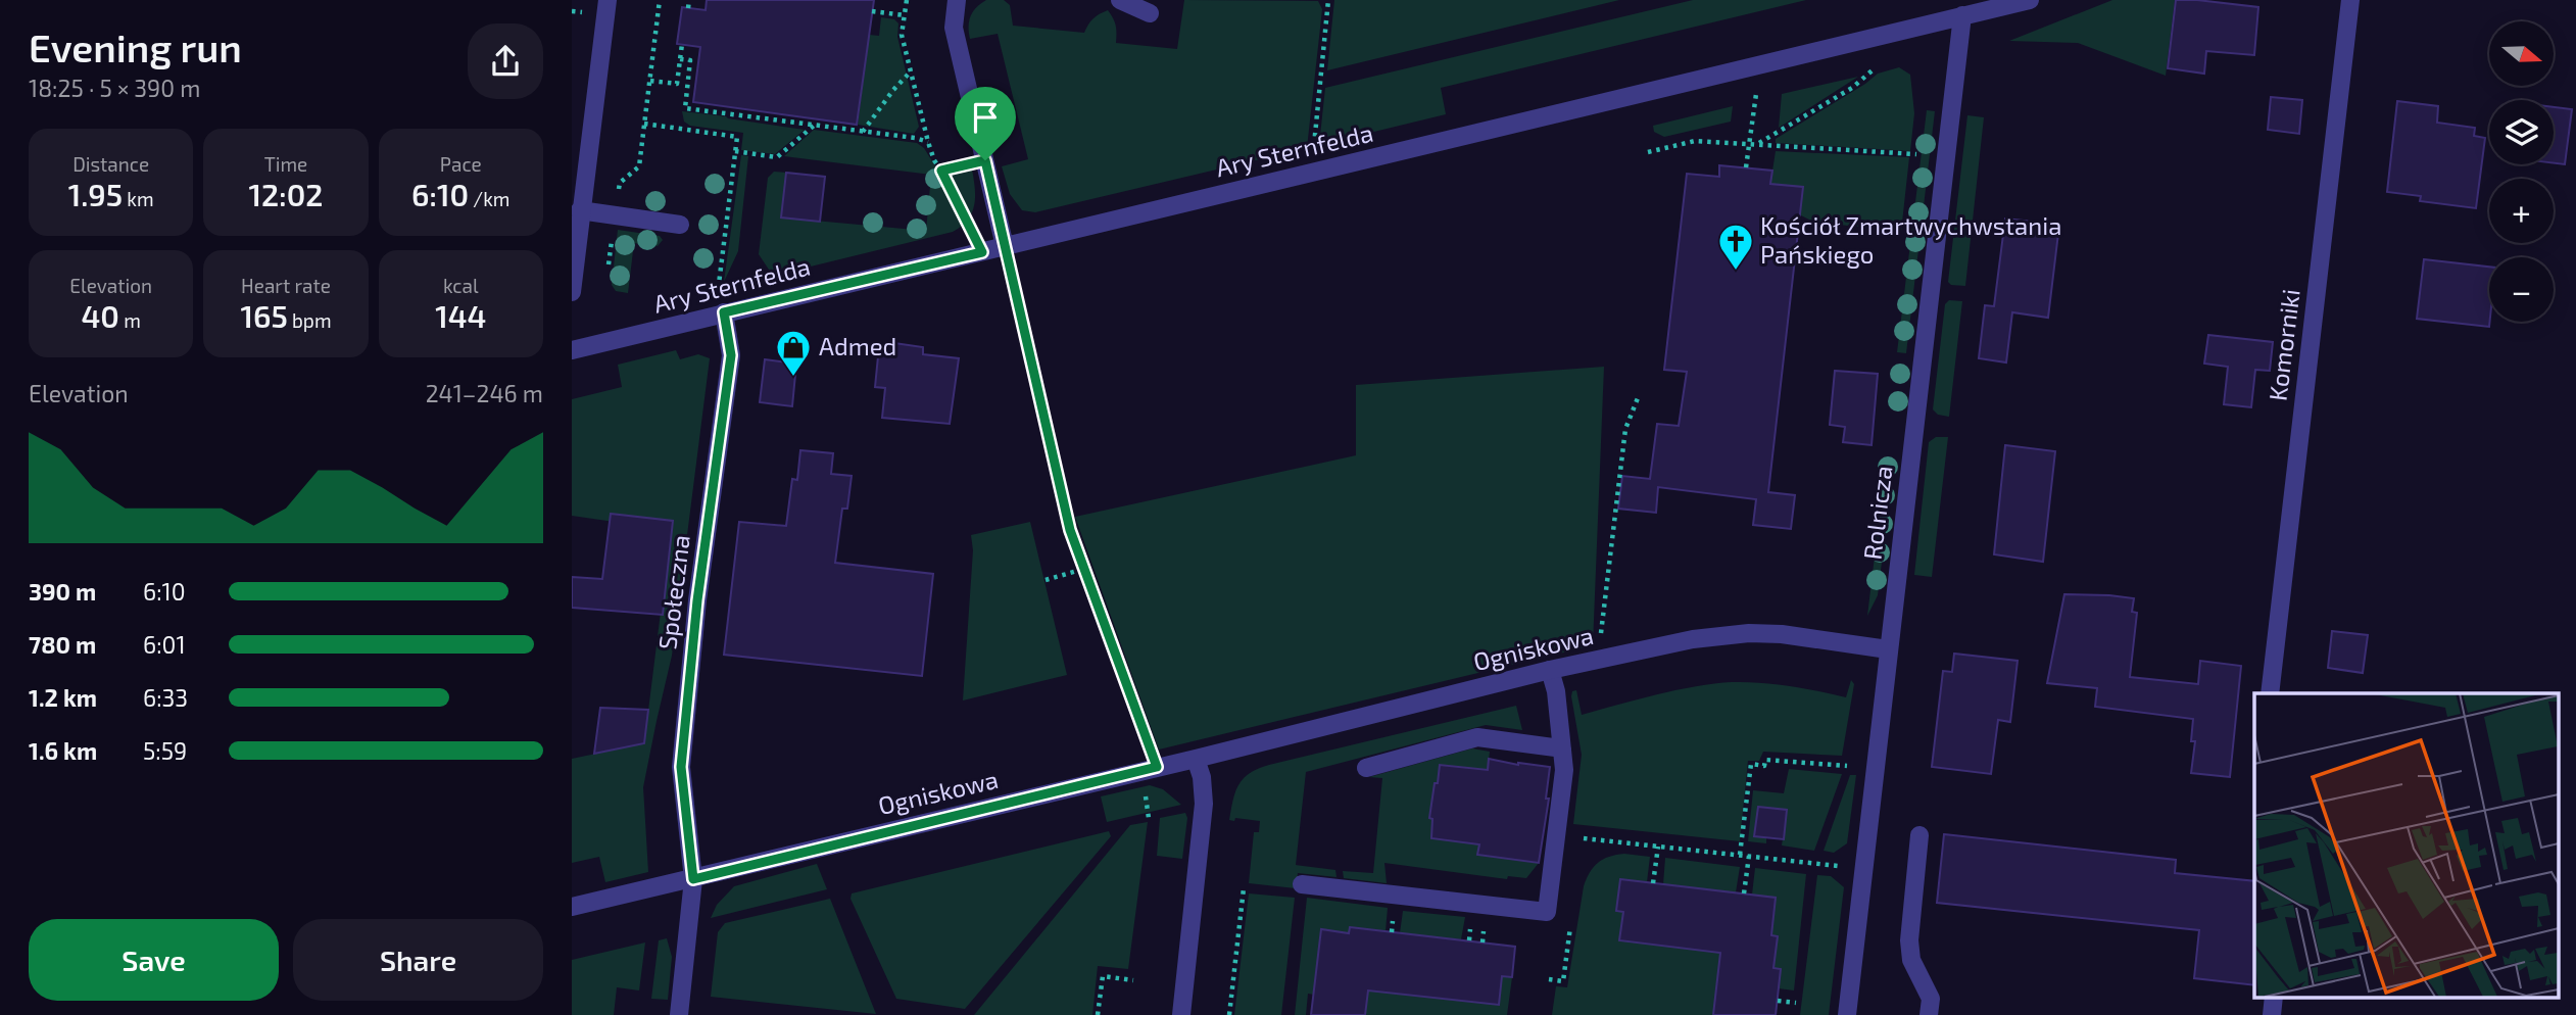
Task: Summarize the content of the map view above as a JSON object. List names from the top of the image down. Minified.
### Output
{"streets":{"street":["Ary Sternfelda","Komorniki","Rolnicza","Społeczna","Ogniskowa"]},"crossings":[["Ary Sternfelda","Rolnicza"],["Ary Sternfelda","Społeczna"],["Rolnicza","Ogniskowa"],["Społeczna","Ogniskowa"]],"places":{"church":["Kościół Zmartwychwstania Pańskiego"],"shop":["Admed"]},"north":"right","page":{"heading":["Evening run","18:25 · 5 × 390 m"],"map_buttons":["+","−"],"stats":[["Distance","1.95 km"],["Time","12:02"],["Pace","6:10 /km"],["Elevation","40 m"],["Heart rate","165 bpm"],["kcal","144"]],"chart":["Elevation","241–246 m"],"list":[{"name":"390 m","note":"6:10"},{"name":"780 m","note":"6:01"},{"name":"1.2 km","note":"6:33"},{"name":"1.6 km","note":"5:59"}],"buttons":["Save","Share"]}}
